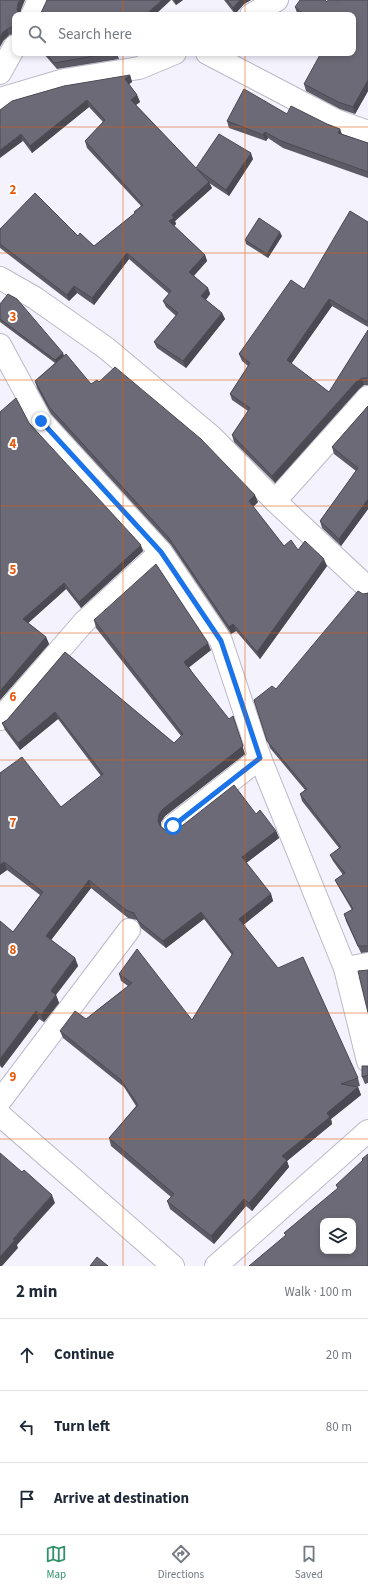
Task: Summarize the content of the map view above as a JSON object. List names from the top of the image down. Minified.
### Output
{"page":{"search":"Search here","heading":["2 min","Walk · 100 m"],"list":[["Continue","20 m"],["Turn left","80 m"],"Arrive at destination"],"nav":["Map","Directions","Saved"]},"grid":{"rows":["2","3","4","5","6","7","8","9"]}}
